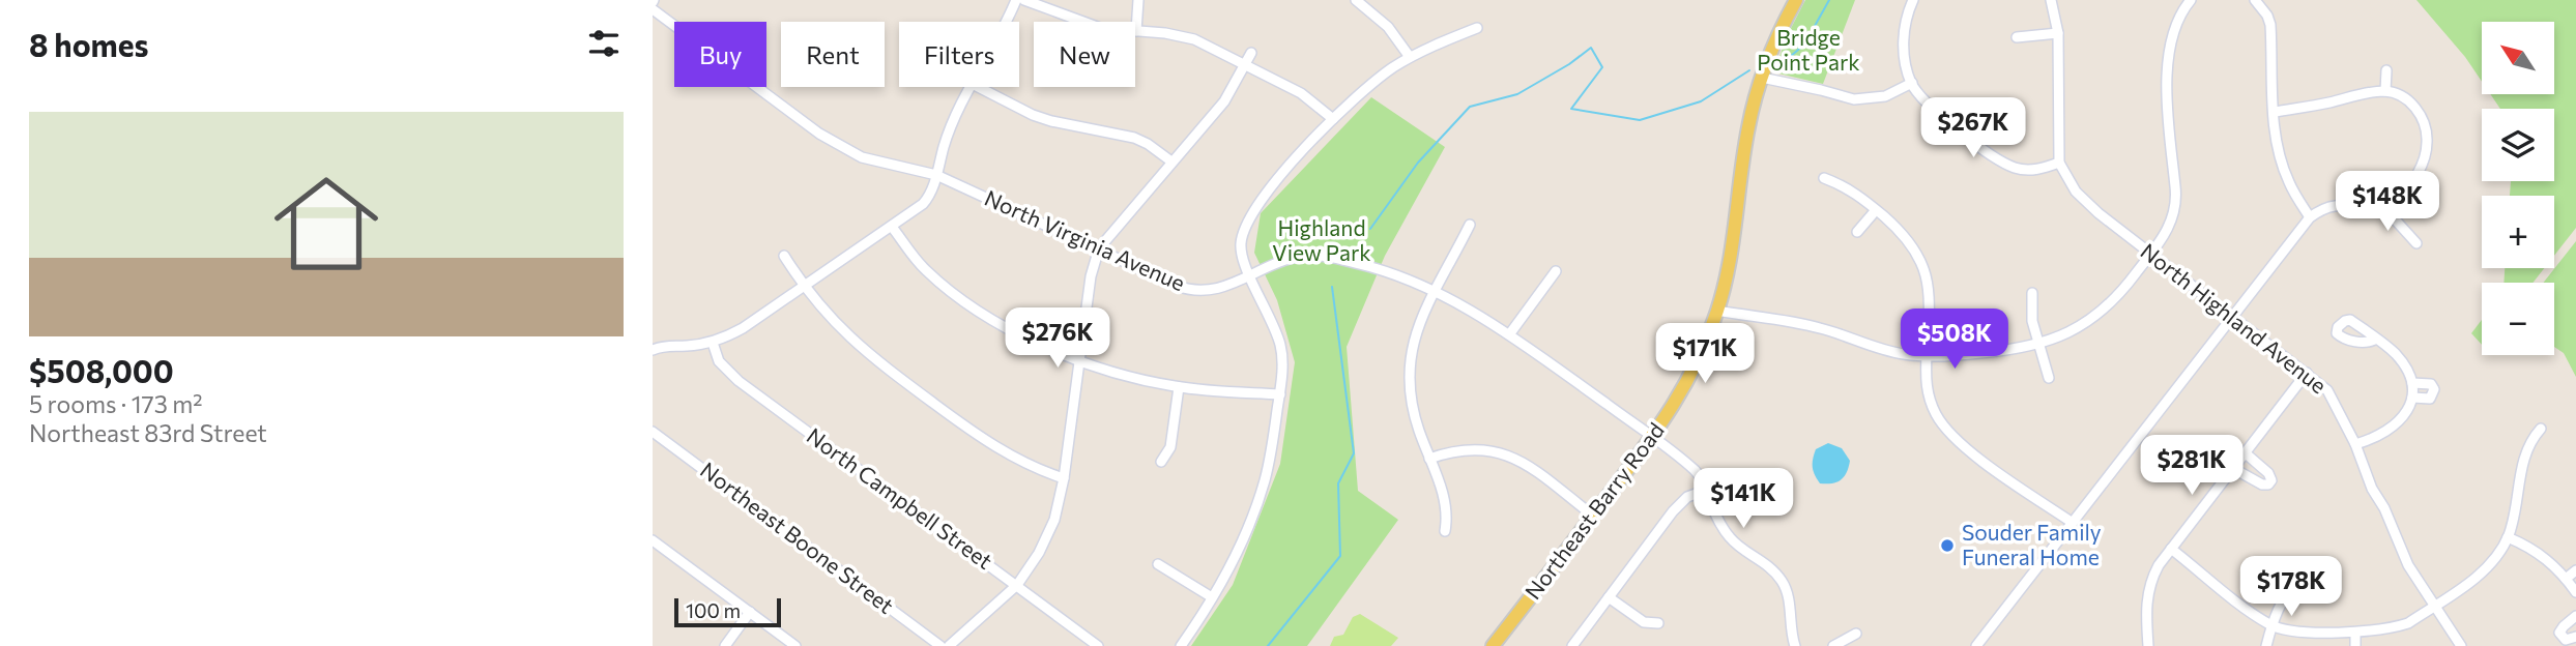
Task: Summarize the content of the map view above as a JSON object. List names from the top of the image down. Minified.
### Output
{"streets":{"main road":["Northeast Barry Road"],"street":["North Virginia Avenue","North Highland Avenue","North Campbell Street","Northeast Boone Street"]},"crossings":[["North Virginia Avenue","Northeast Barry Road"]],"parks":["Bridge Point Park","Highland View Park"],"places":["Souder Family Funeral Home"],"scale_bar":"100 m","north":"top left","page":{"heading":"8 homes","map_buttons":["+","−"],"chip":["Buy","Rent","Filters","New"],"list":[{"name":"$508,000","note":"5 rooms · 173 m² · Northeast 83rd Street"}],"price":["$267K","$148K","$276K","$508K","$171K","$281K","$141K","$178K"],"scale":"100 m"}}
